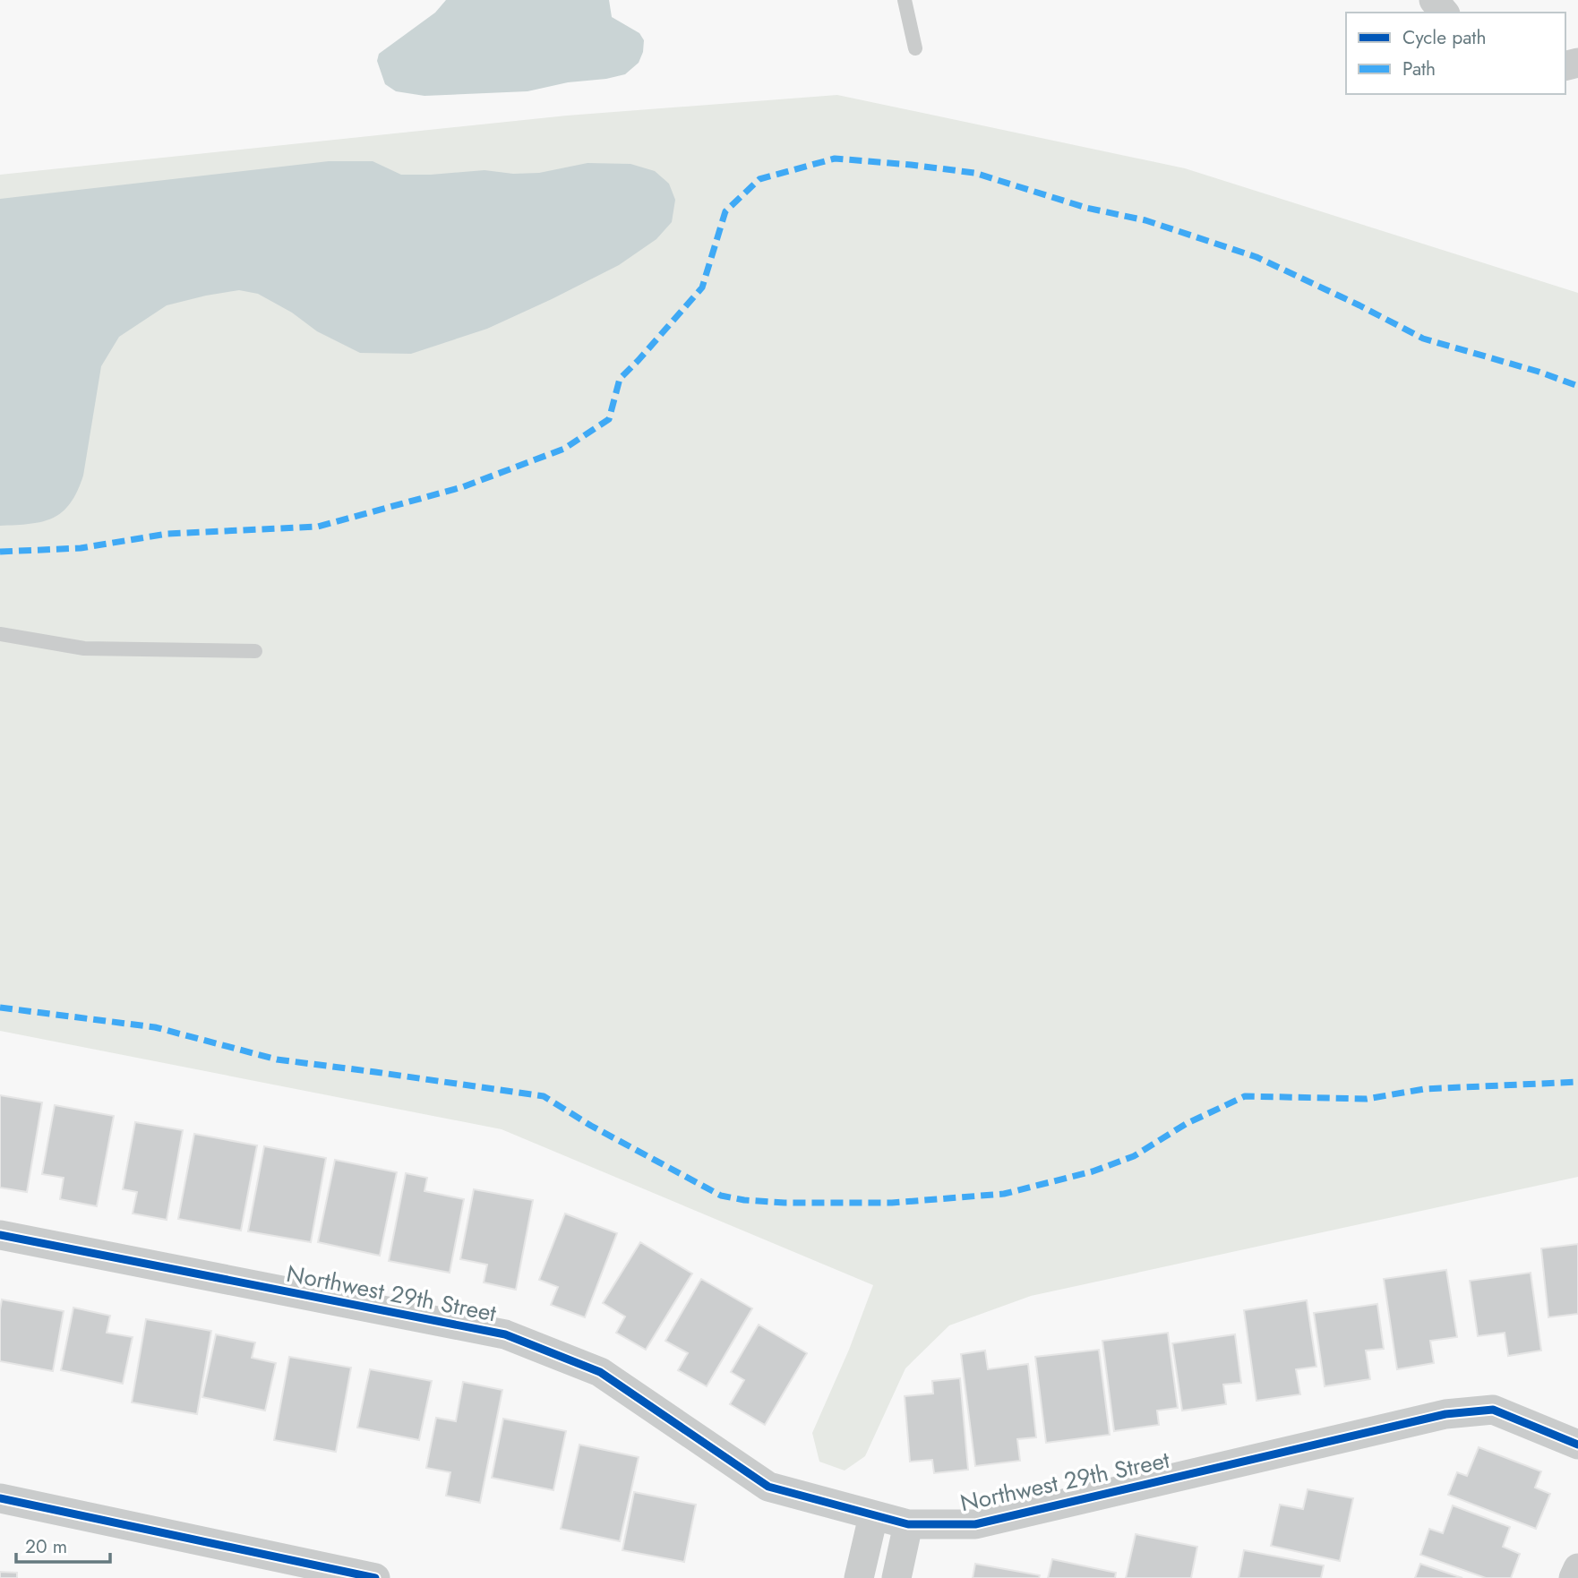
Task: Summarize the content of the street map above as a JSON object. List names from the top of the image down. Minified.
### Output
{"streets":{"street":["Northwest 29th Street"]},"legend":["Cycle path","Path"],"scale_bar":"20 m"}
